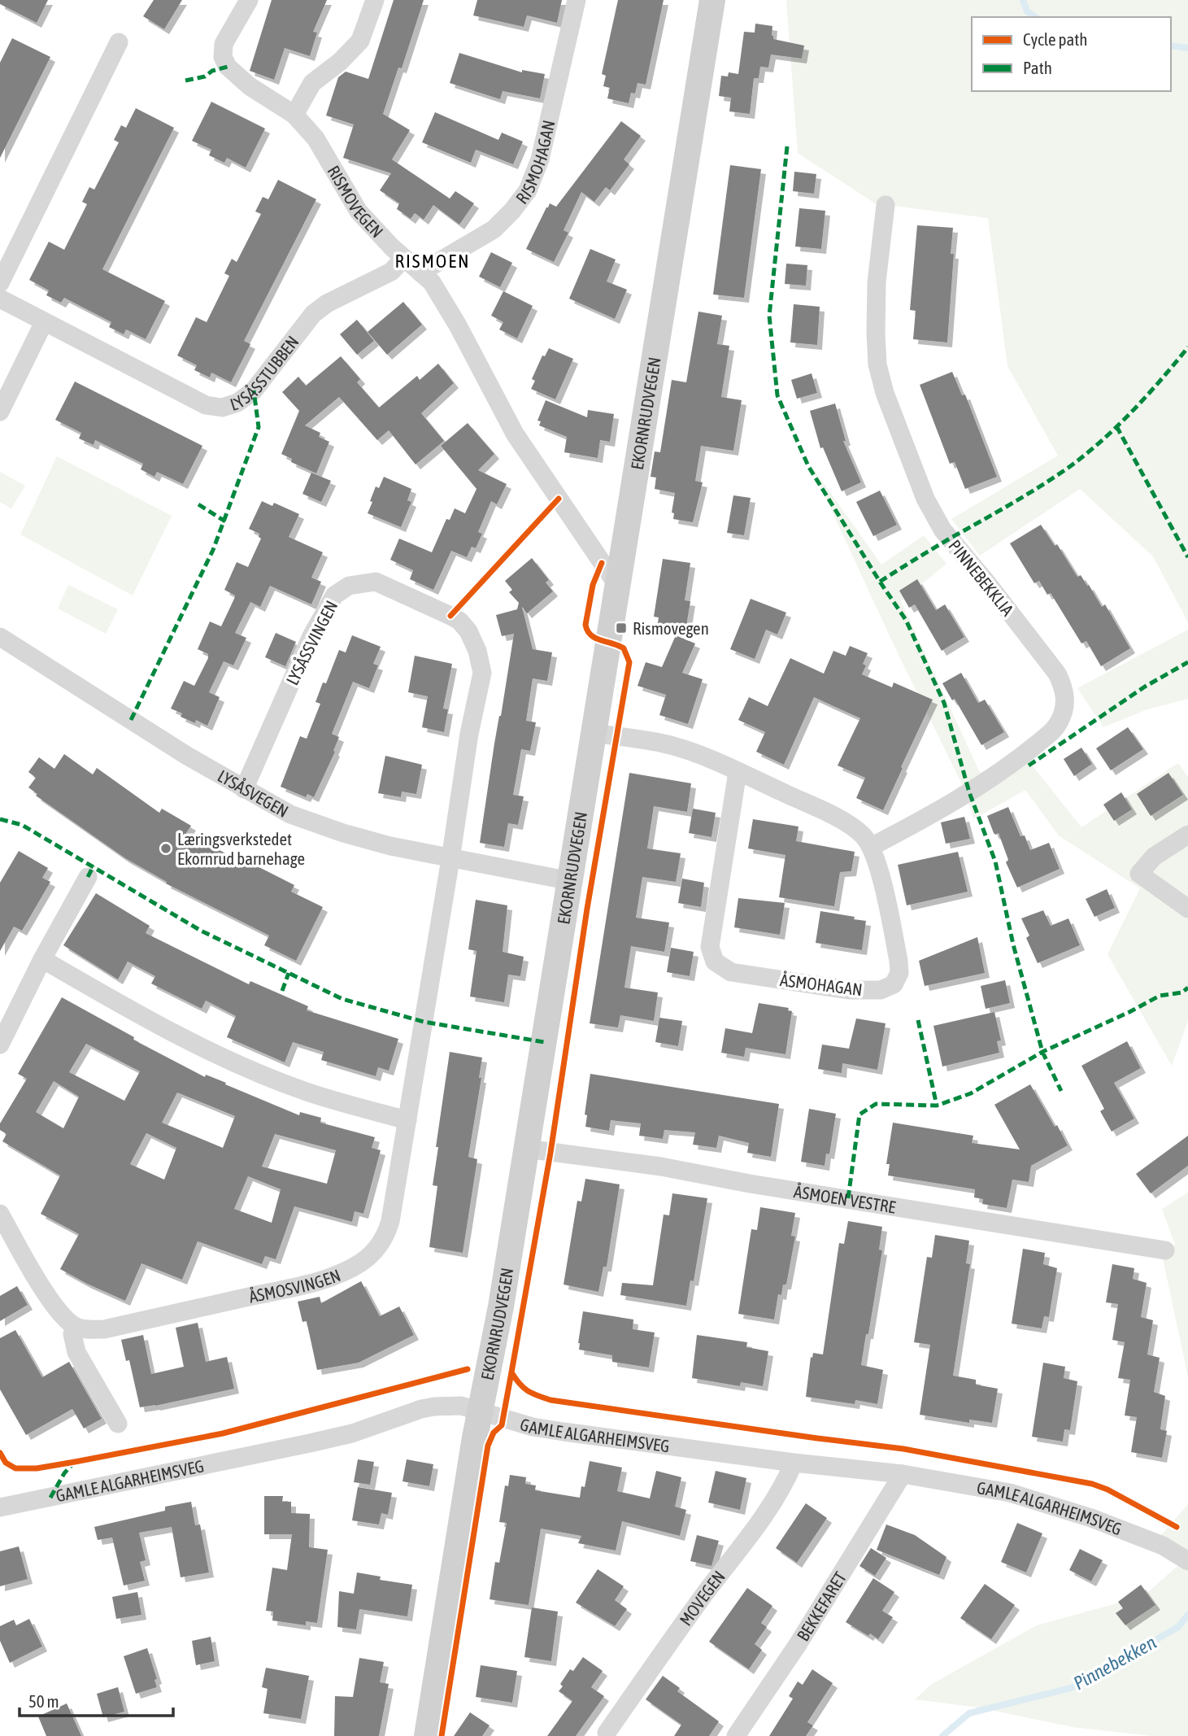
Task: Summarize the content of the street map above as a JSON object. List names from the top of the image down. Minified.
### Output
{"streets":{"main road":["EKORNRUDVEGEN"],"street":["RISMOHAGAN","RISMOVEGEN","LYSÅSSTUBBEN","PINNEBEKKLIA","LYSÅSSVINGEN","LYSÅSVEGEN","ÅSMOHAGAN","ÅSMOEN VESTRE","ÅSMOSVINGEN","GAMLE ALGARHEIMSVEG","MOVEGEN","BEKKEFARET"]},"crossings":[["RISMOHAGAN","RISMOVEGEN"],["RISMOVEGEN","LYSÅSSTUBBEN"],["RISMOVEGEN","EKORNRUDVEGEN"],["EKORNRUDVEGEN","LYSÅSVEGEN"],["EKORNRUDVEGEN","ÅSMOHAGAN"],["EKORNRUDVEGEN","ÅSMOEN VESTRE"],["EKORNRUDVEGEN","GAMLE ALGARHEIMSVEG"],["PINNEBEKKLIA","ÅSMOHAGAN"],["LYSÅSSVINGEN","LYSÅSVEGEN"],["LYSÅSSVINGEN","ÅSMOSVINGEN"],["LYSÅSVEGEN","ÅSMOSVINGEN"],["GAMLE ALGARHEIMSVEG","MOVEGEN"],["GAMLE ALGARHEIMSVEG","BEKKEFARET"]],"districts":["RISMOEN"],"water":["Pinnebekken"],"places":{"transit":["Rismovegen"],"other":["Læringsverkstedet Ekornrud barnehage"]},"legend":["Cycle path","Path"],"scale_bar":"50 m"}
